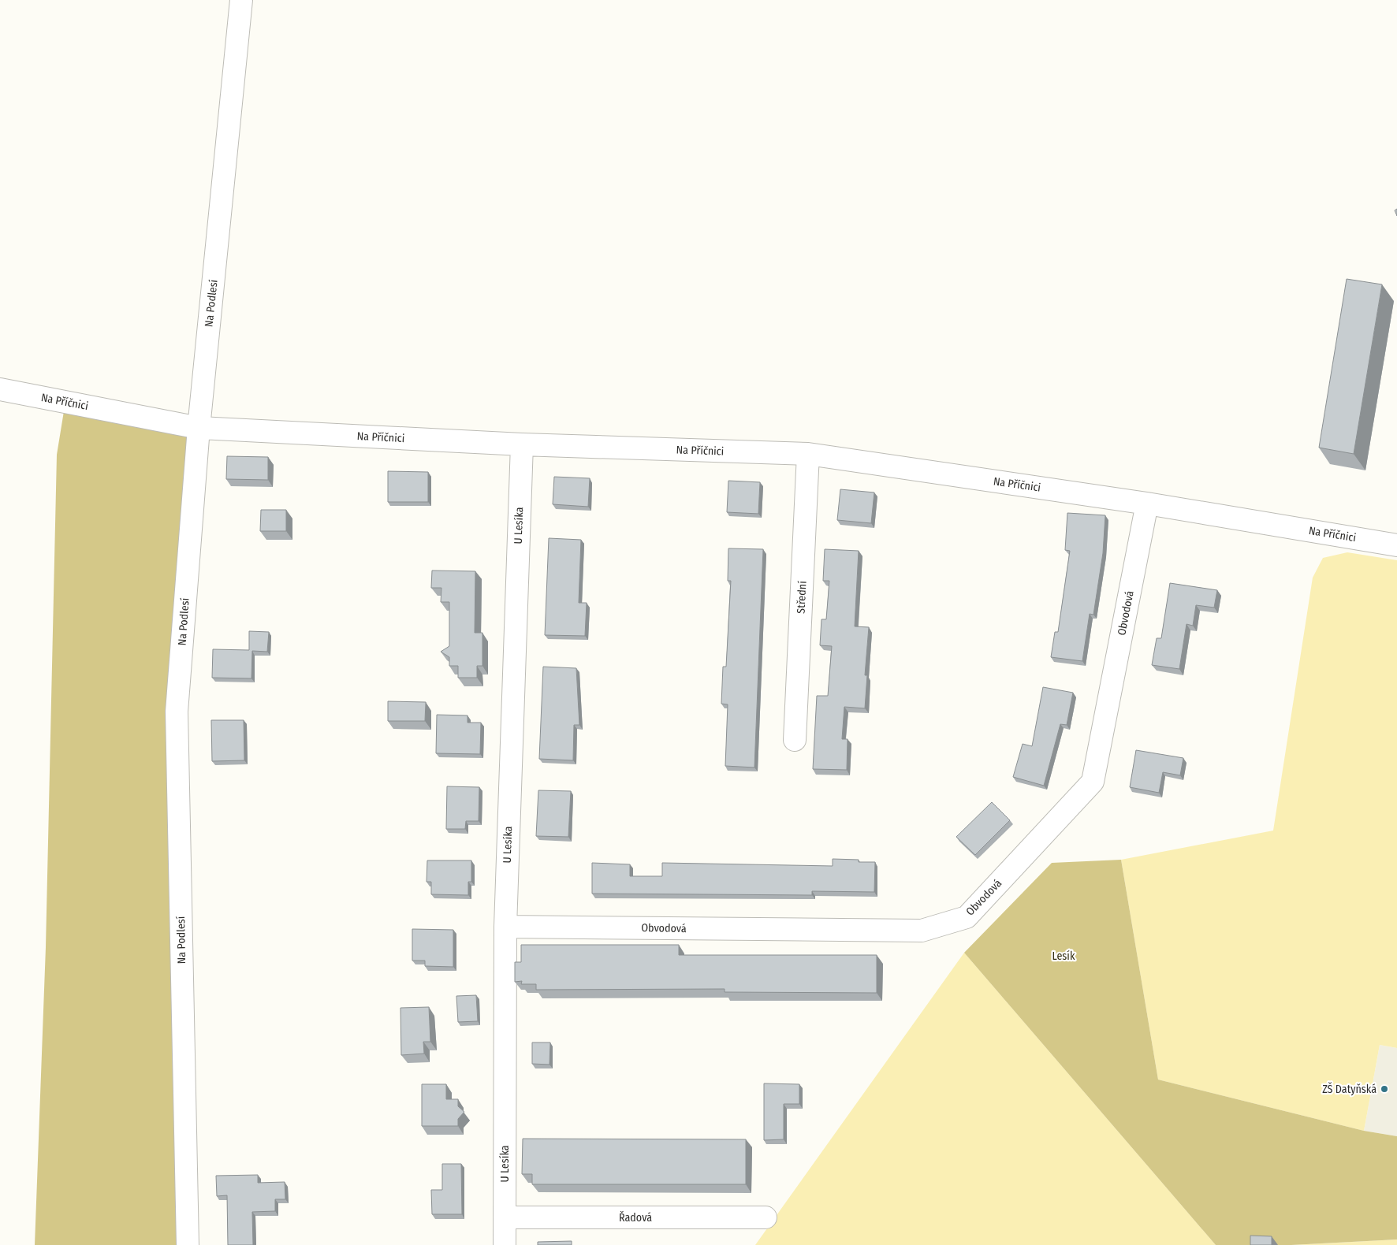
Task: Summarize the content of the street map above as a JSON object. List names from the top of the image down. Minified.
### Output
{"streets":{"street":["Na Podlesí","Na Příčnici","U Lesíka","Střední","Obvodová","Řadová"]},"crossings":[["Na Podlesí","Na Příčnici"],["Na Příčnici","U Lesíka"],["Na Příčnici","Střední"],["Na Příčnici","Obvodová"],["U Lesíka","Obvodová"],["U Lesíka","Řadová"]],"parks":["Lesík"],"places":["ZŠ Datyňská"]}
